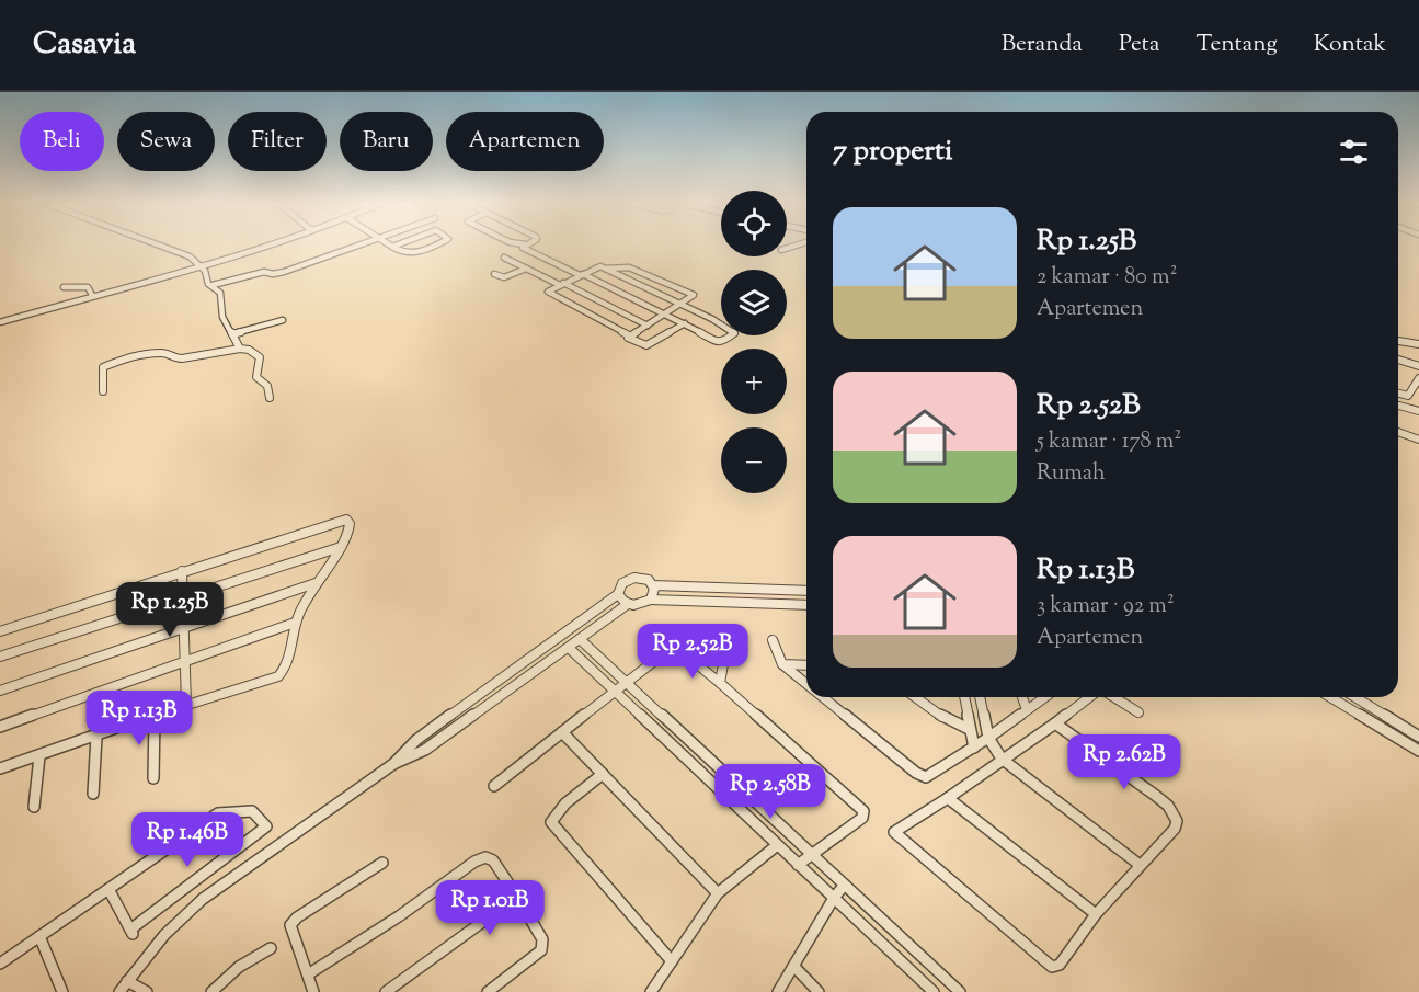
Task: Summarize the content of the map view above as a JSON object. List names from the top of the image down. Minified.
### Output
{"page":{"header":"Casavia","nav":["Beranda","Peta","Tentang","Kontak"],"chip":["Beli","Sewa","Filter","Baru","Apartemen"],"heading":"7 properti","map_buttons":["+","−"],"list":[{"name":"Rp 1.25B","note":"2 kamar · 80 m² · Apartemen"},{"name":"Rp 2.52B","note":"5 kamar · 178 m² · Rumah"},{"name":"Rp 1.13B","note":"3 kamar · 92 m² · Apartemen"}],"price":["Rp 1.25B","Rp 2.52B","Rp 1.13B","Rp 2.62B","Rp 2.58B","Rp 1.46B","Rp 1.01B"]}}
